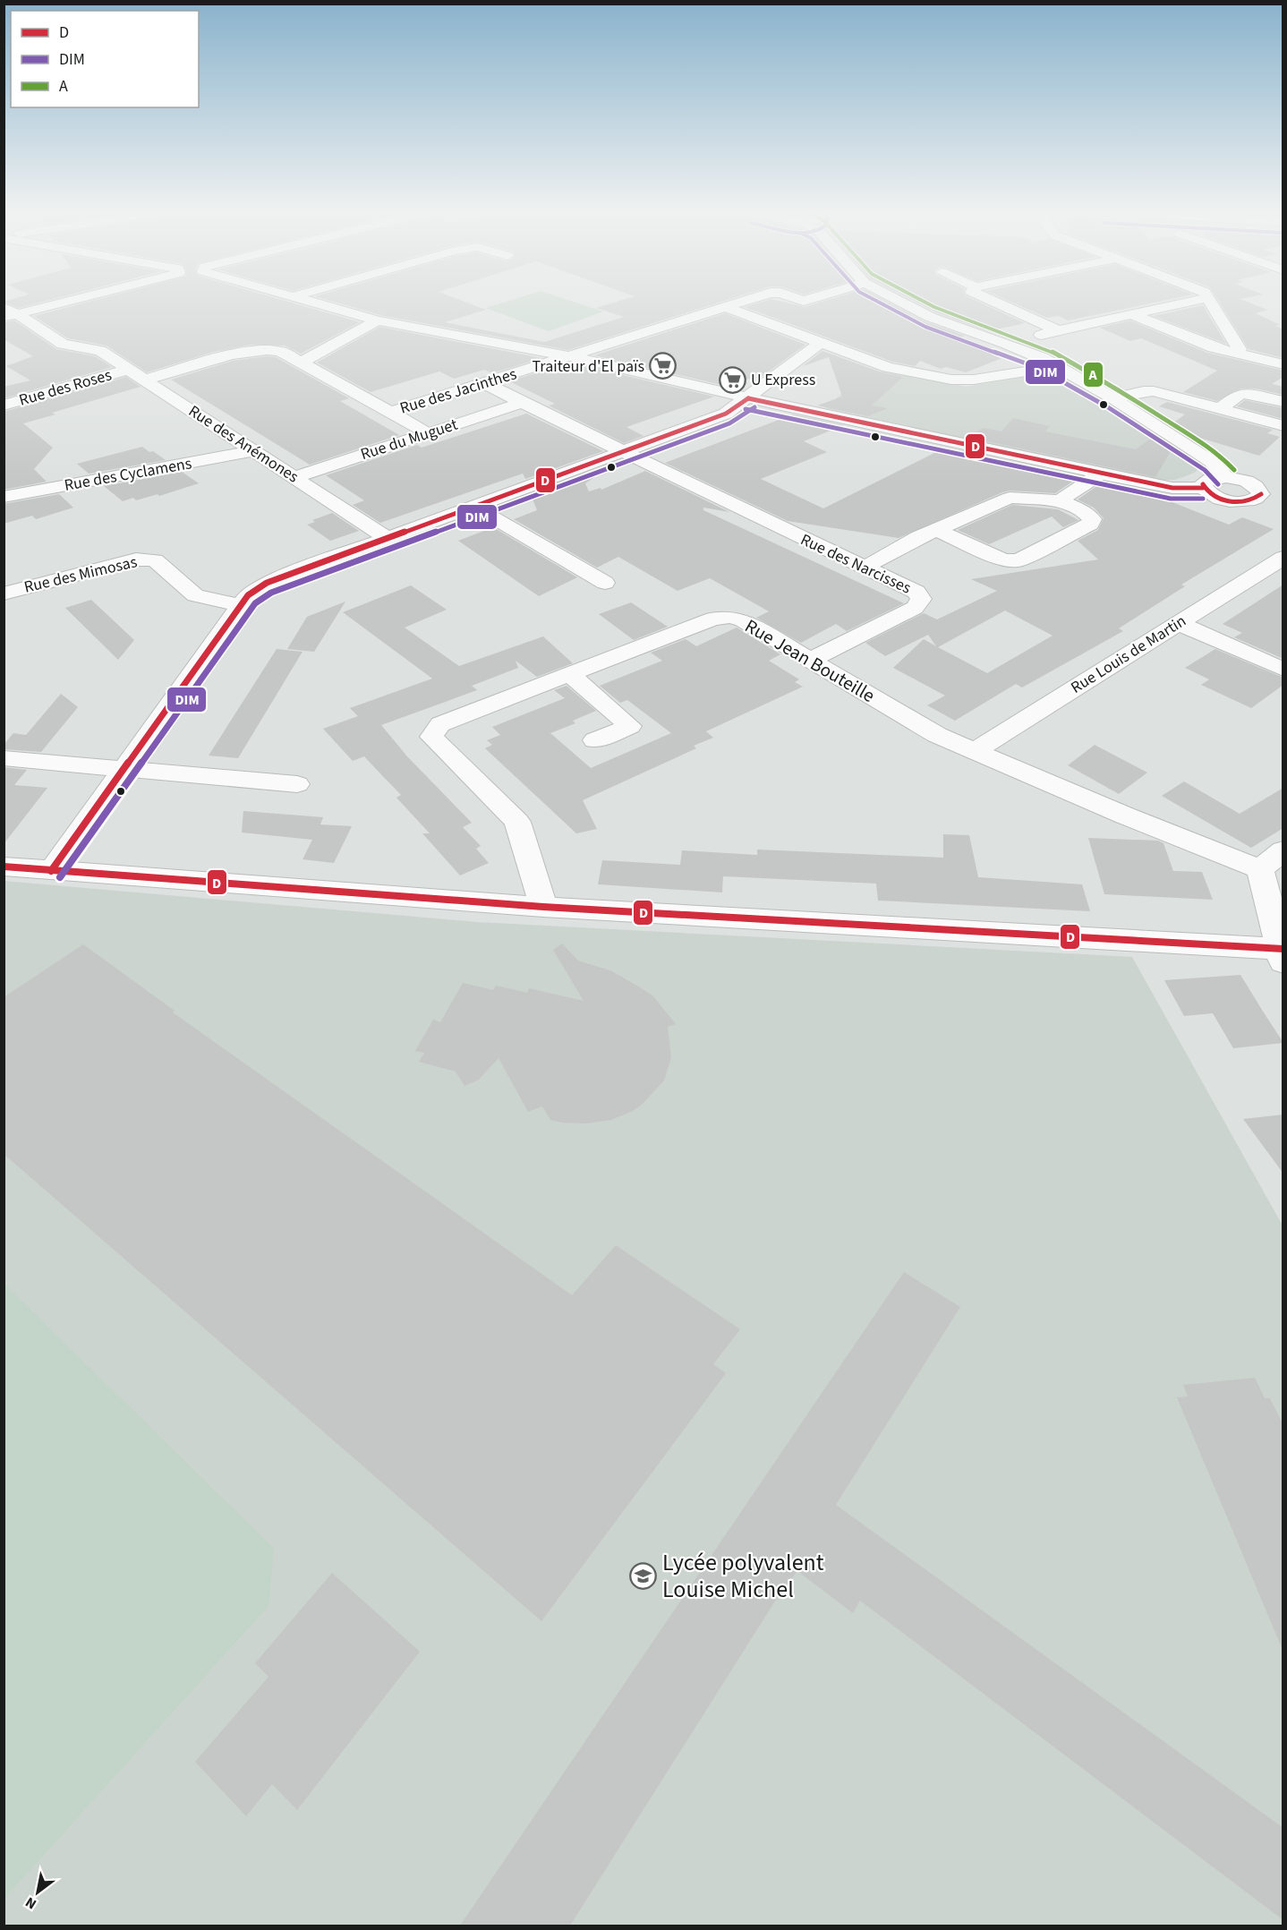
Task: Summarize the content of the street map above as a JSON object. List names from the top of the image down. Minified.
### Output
{"streets":{"street":["Rue des Roses","Rue des Jacinthes","Rue du Muguet","Rue des Anémones","Rue des Cyclamens","Rue des Narcisses","Rue des Mimosas","Rue Louis de Martin","Rue Jean Bouteille"]},"crossings":[["Rue des Roses","Rue des Anémones"],["Rue des Jacinthes","Rue des Narcisses"],["Rue du Muguet","Rue des Anémones"],["Rue du Muguet","Rue des Narcisses"],["Rue des Anémones","Rue des Cyclamens"],["Rue des Narcisses","Rue Jean Bouteille"],["Rue Louis de Martin","Rue Jean Bouteille"]],"places":{"supermarket":["Traiteur d'El païs","U Express"],"school or university":["Lycée polyvalent Louise Michel"]},"lines":["transit line DIM","transit line A","transit line D"],"legend":["D","DIM","A"],"north":"bottom left"}
